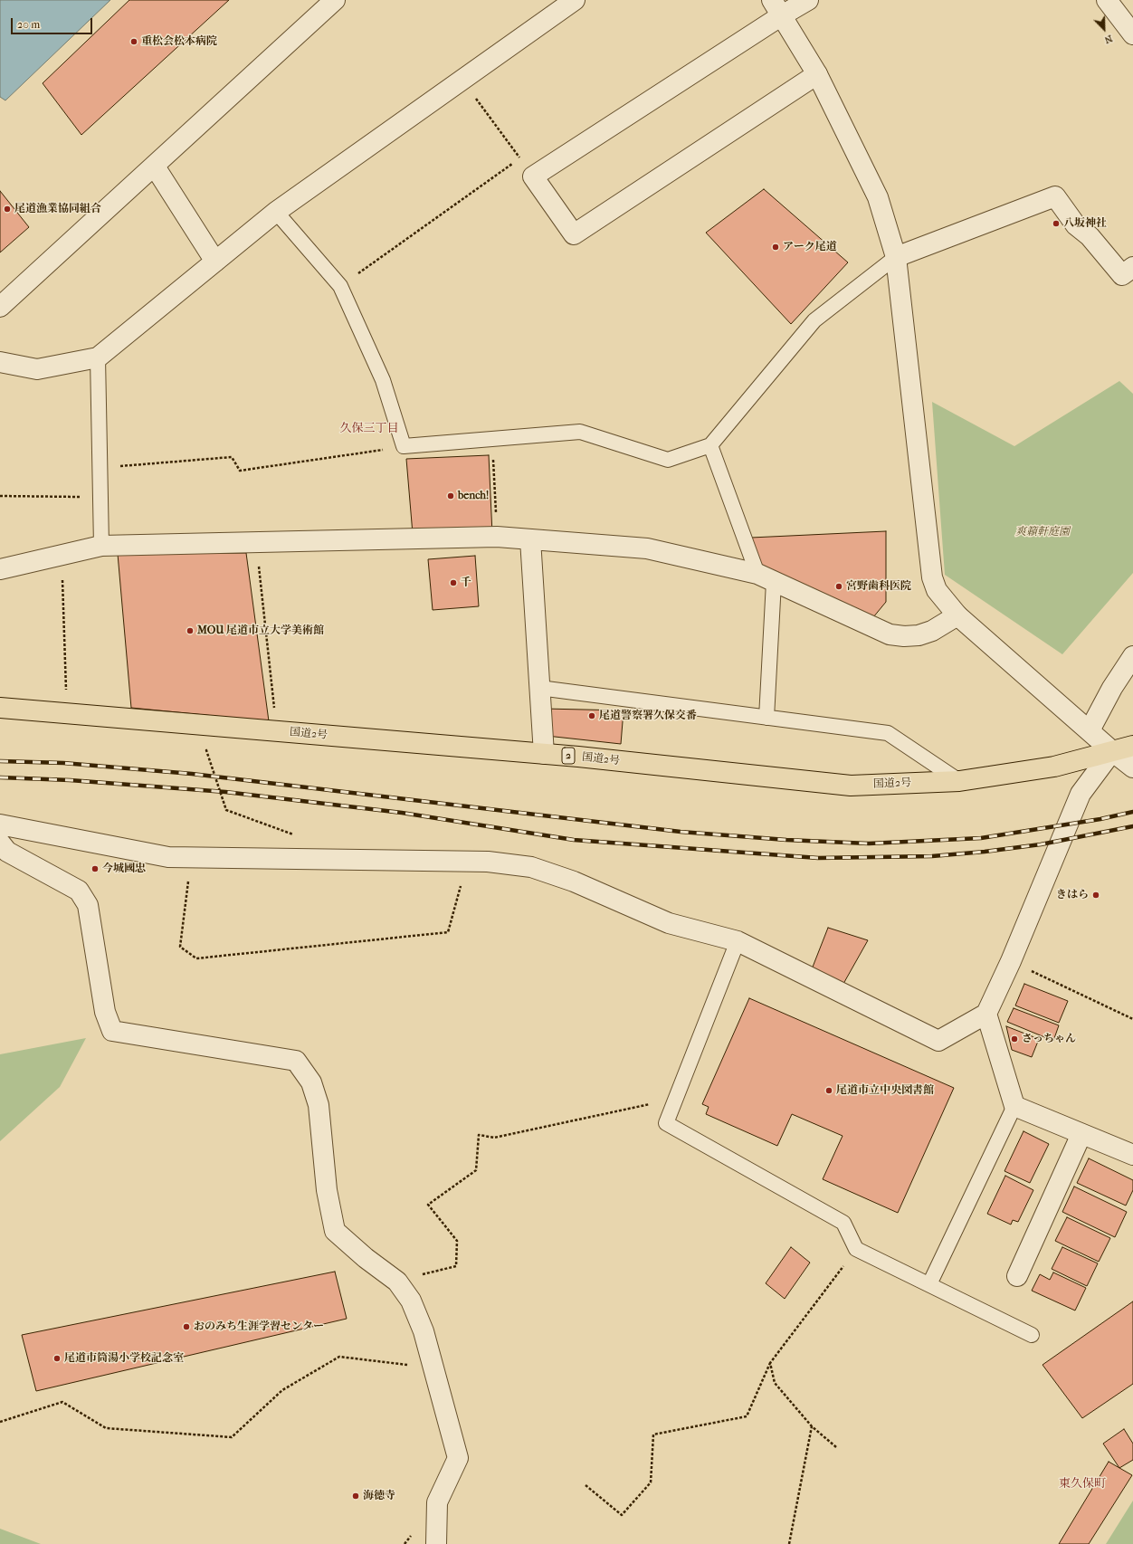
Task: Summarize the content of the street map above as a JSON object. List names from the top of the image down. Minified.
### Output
{"streets":{"highway":["国道2号","2"]},"districts":["久保三丁目","東久保町"],"parks":["爽籟軒庭園"],"places":["重松会松本病院","尾道漁業協同組合","八坂神社","アーク尾道","bench!","千","宮野歯科医院","MOU 尾道市立大学美術館","尾道警察署久保交番","今城國忠","きはら","さっちゃん","尾道市立中央図書館","おのみち生涯学習センター","尾道市筒湯小学校記念室","海徳寺"],"scale_bar":"20 m","north":"bottom right"}
